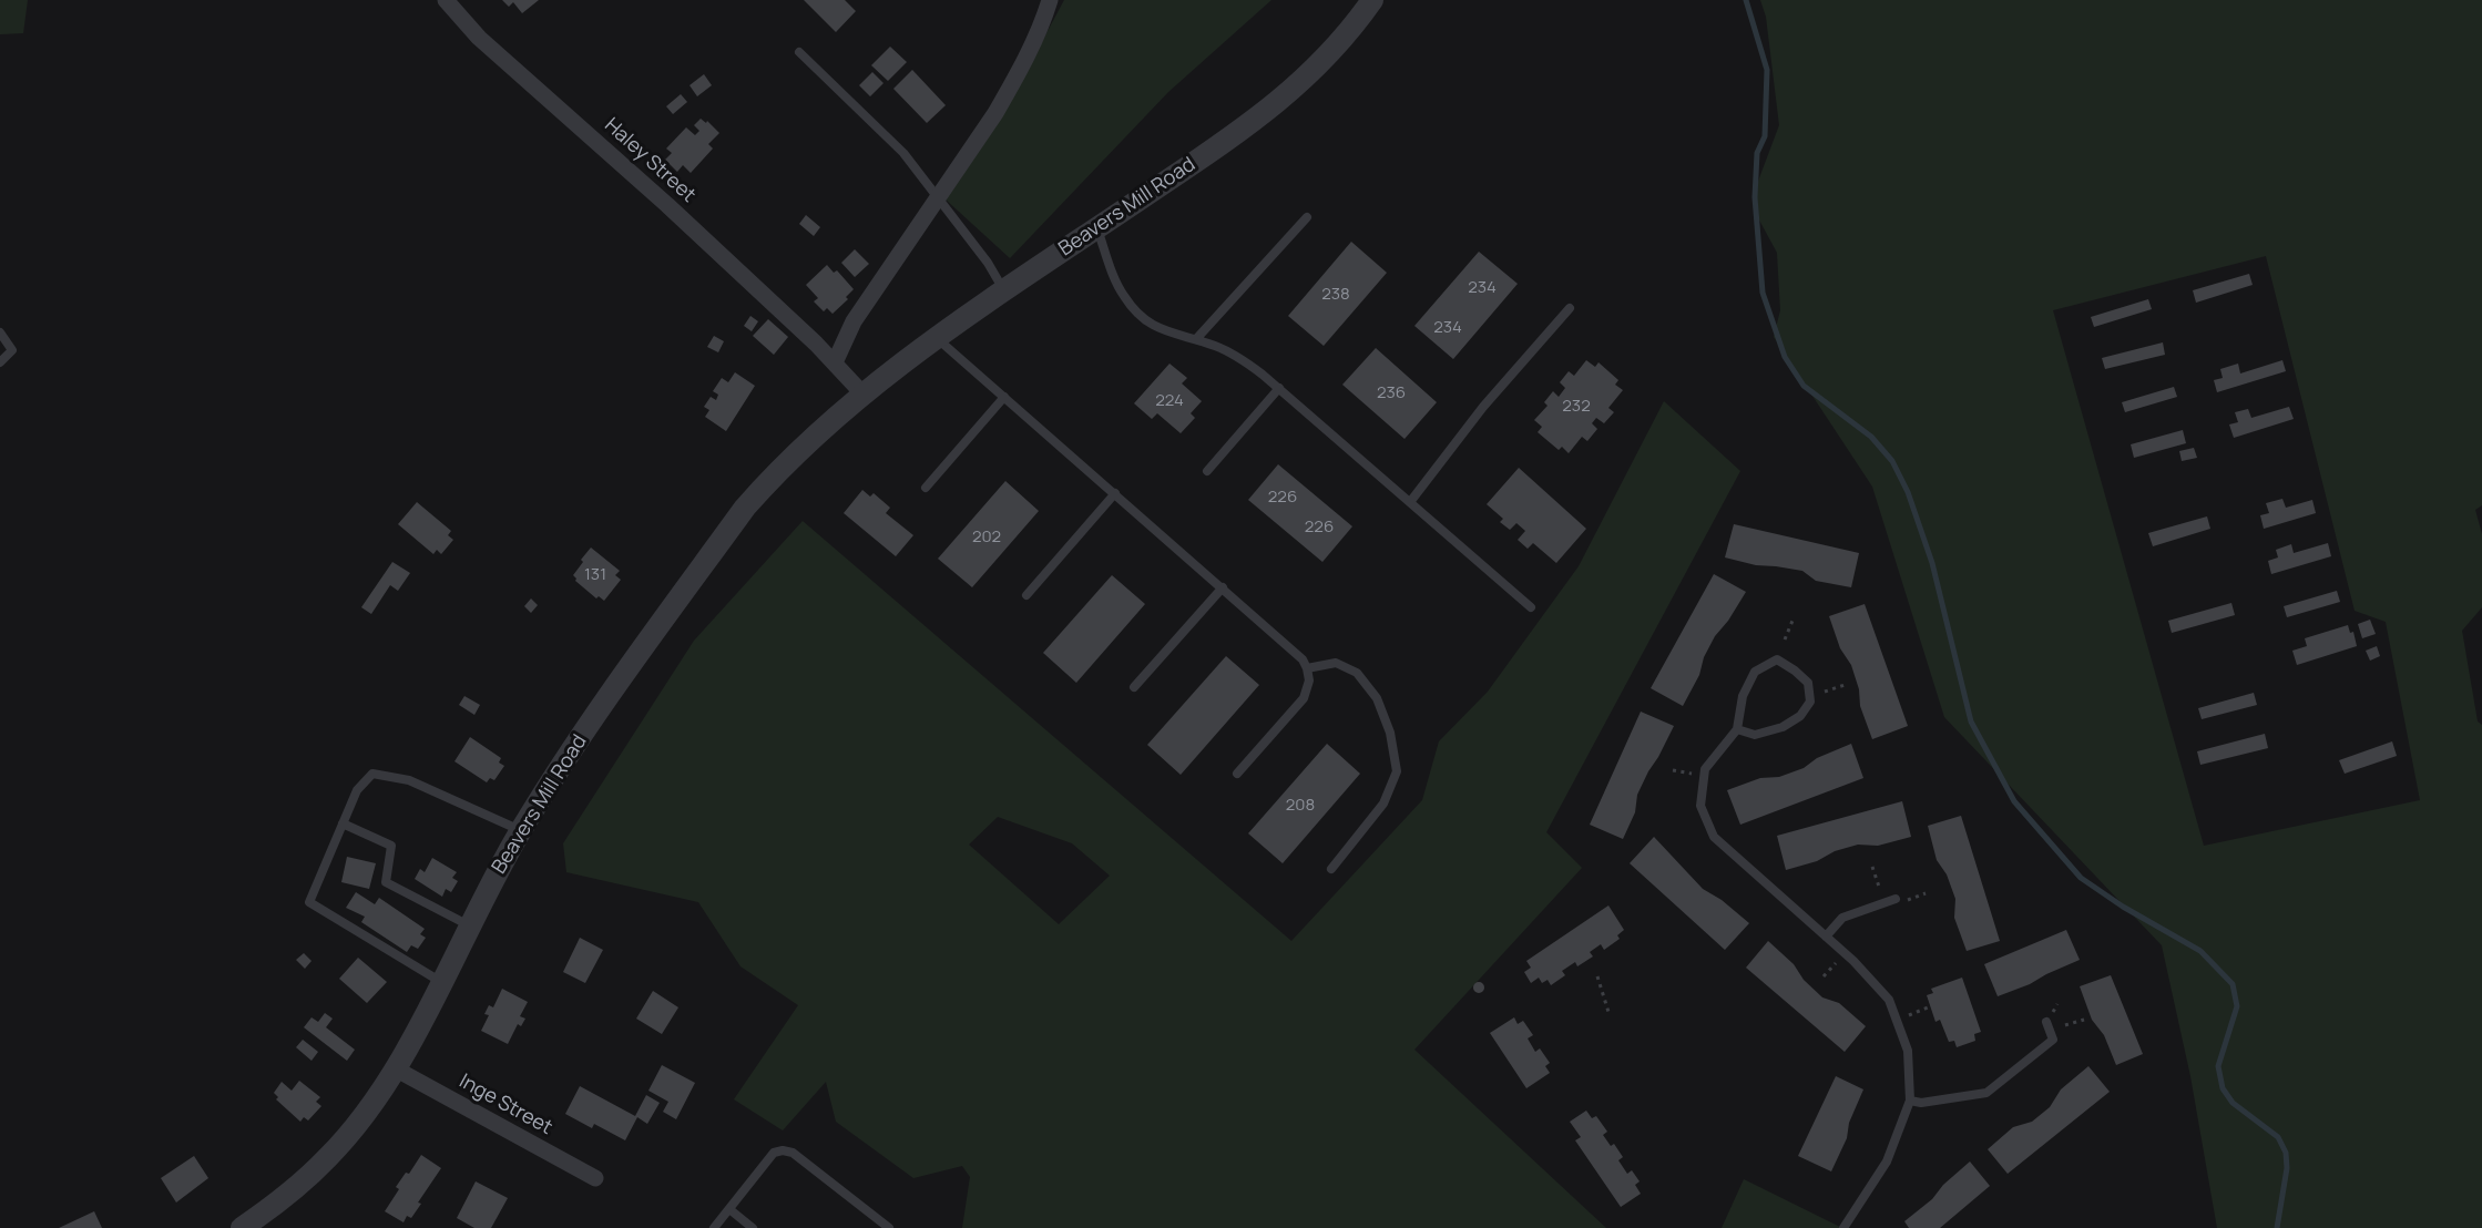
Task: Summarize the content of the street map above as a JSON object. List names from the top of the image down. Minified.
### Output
{"streets":{"street":["Haley Street","Beavers Mill Road","Inge Street"]},"crossings":[["Beavers Mill Road","Inge Street"]],"house_numbers":["234","238","234","236","224","232","226","226","202","131","208"]}
